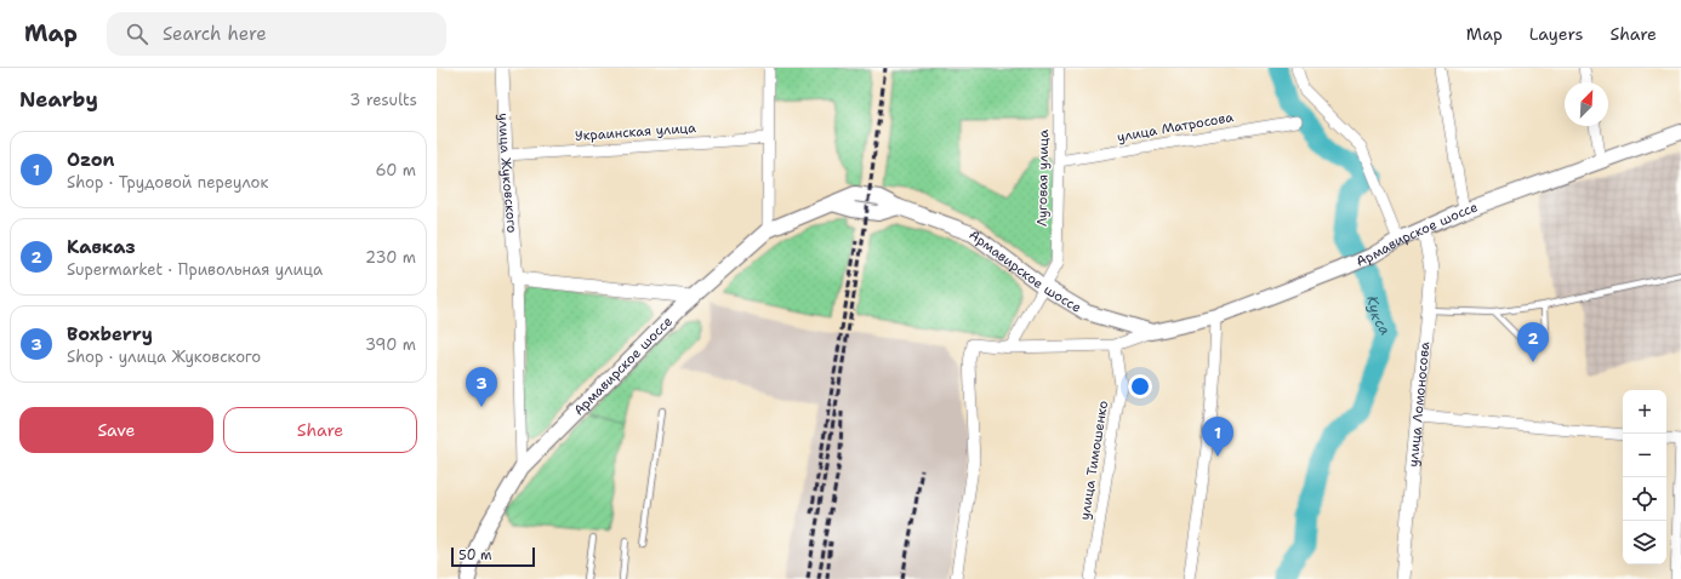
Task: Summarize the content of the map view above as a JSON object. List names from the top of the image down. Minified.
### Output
{"streets":{"main road":["Армавирское шоссе"],"street":["улица Матросова","Украинская улица","улица Жуковского","Луговая улица","улица Ломоносова","улица Тимошенко"]},"crossings":[["улица Матросова","Луговая улица"],["Украинская улица","улица Жуковского"],["улица Жуковского","Армавирское шоссе"],["Луговая улица","Армавирское шоссе"],["Армавирское шоссе","улица Ломоносова"],["Армавирское шоссе","улица Тимошенко"]],"water":["Кукса"],"scale_bar":"50 m","north":"top right","page":{"header":"Map","search":"Search here","nav":["Map","Layers","Share"],"heading":["Nearby","3 results"],"list":[{"mark":"1","name":"Ozon","note":"Shop · Трудовой переулок","value":"60 m"},{"mark":"2","name":"Кавказ","note":"Supermarket · Привольная улица","value":"230 m"},{"mark":"3","name":"Boxberry","note":"Shop · улица Жуковского","value":"390 m"}],"pins":["2","3","1"],"map_buttons":["+","−"],"buttons":["Save","Share"],"scale":"50 m"}}
